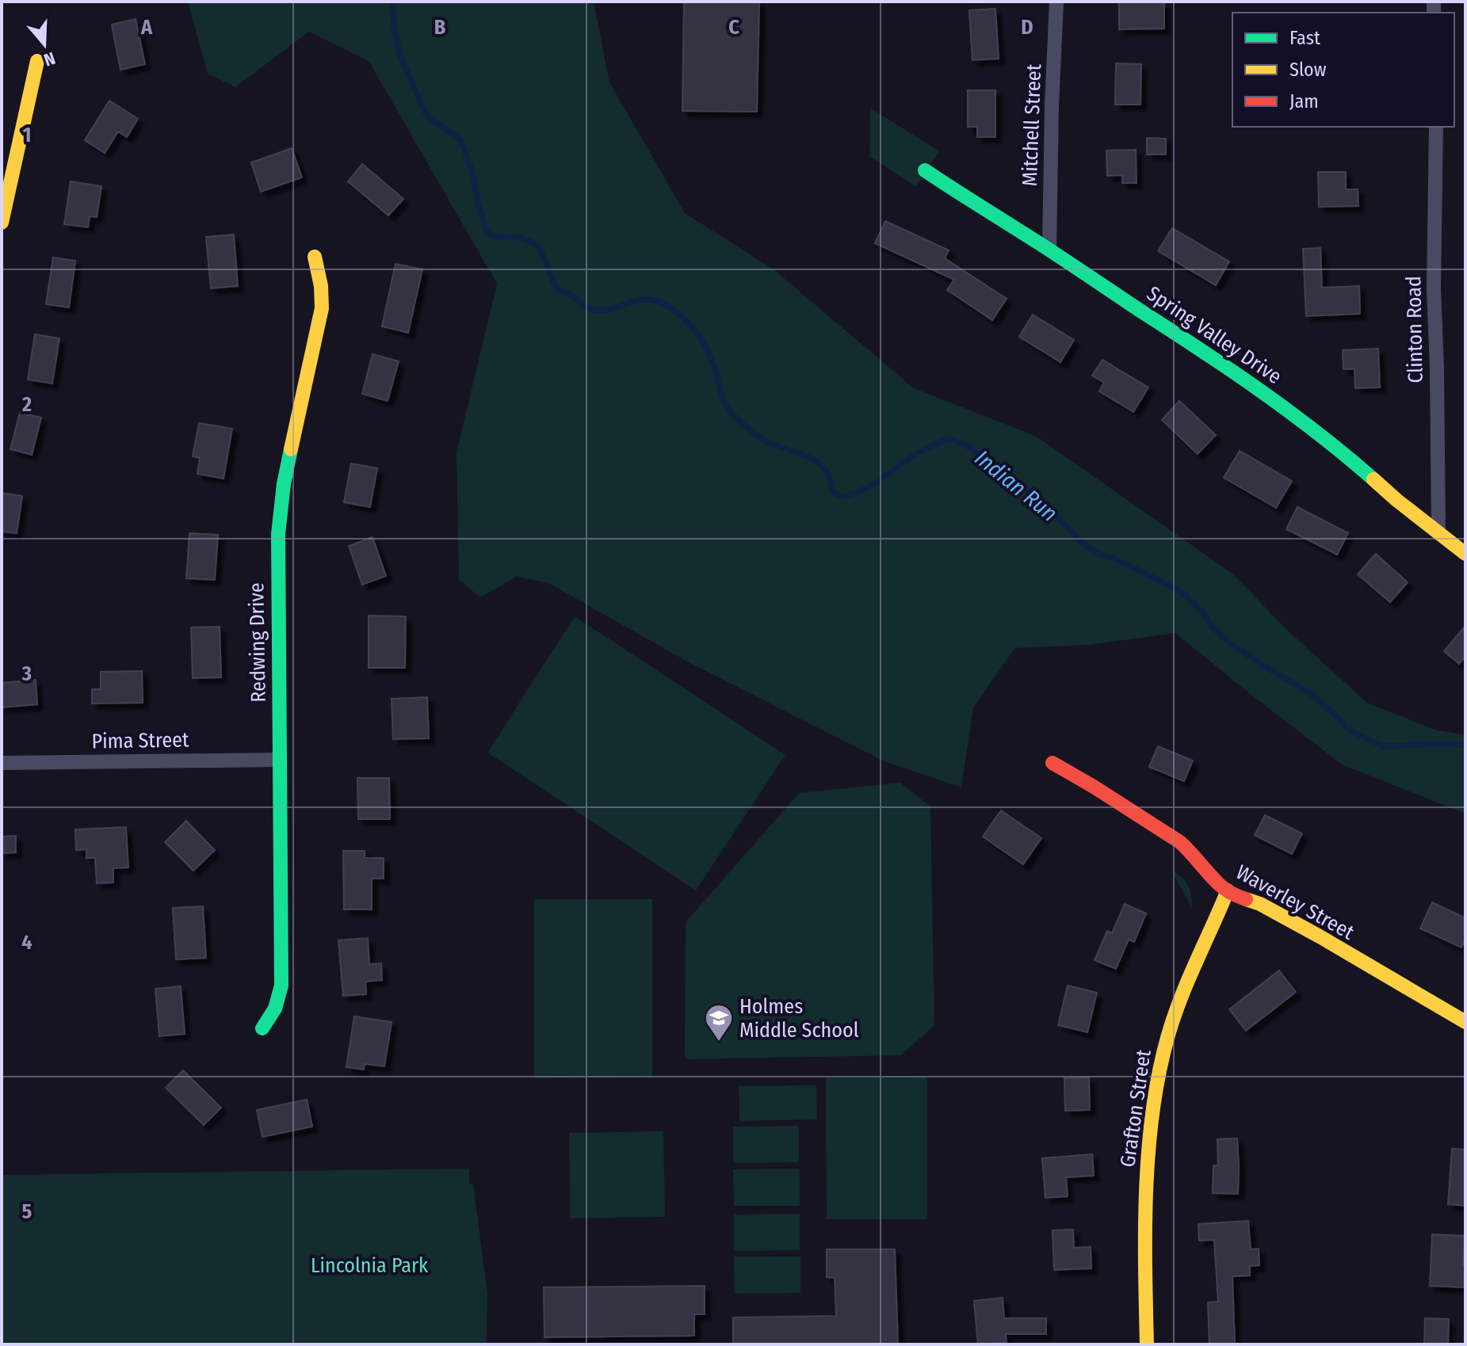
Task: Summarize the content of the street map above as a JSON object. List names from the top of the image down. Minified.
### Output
{"streets":{"street":["Mitchell Street","Clinton Road","Spring Valley Drive","Redwing Drive","Pima Street","Waverley Street","Grafton Street"]},"crossings":[["Mitchell Street","Spring Valley Drive"],["Clinton Road","Spring Valley Drive"],["Redwing Drive","Pima Street"],["Waverley Street","Grafton Street"]],"water":["Indian Run"],"parks":["Lincolnia Park"],"places":{"school or university":["Holmes Middle School"]},"legend":["Fast","Slow","Jam"],"north":"bottom","grid":{"columns":["A","B","C","D"],"rows":["1","2","3","4","5"]}}
